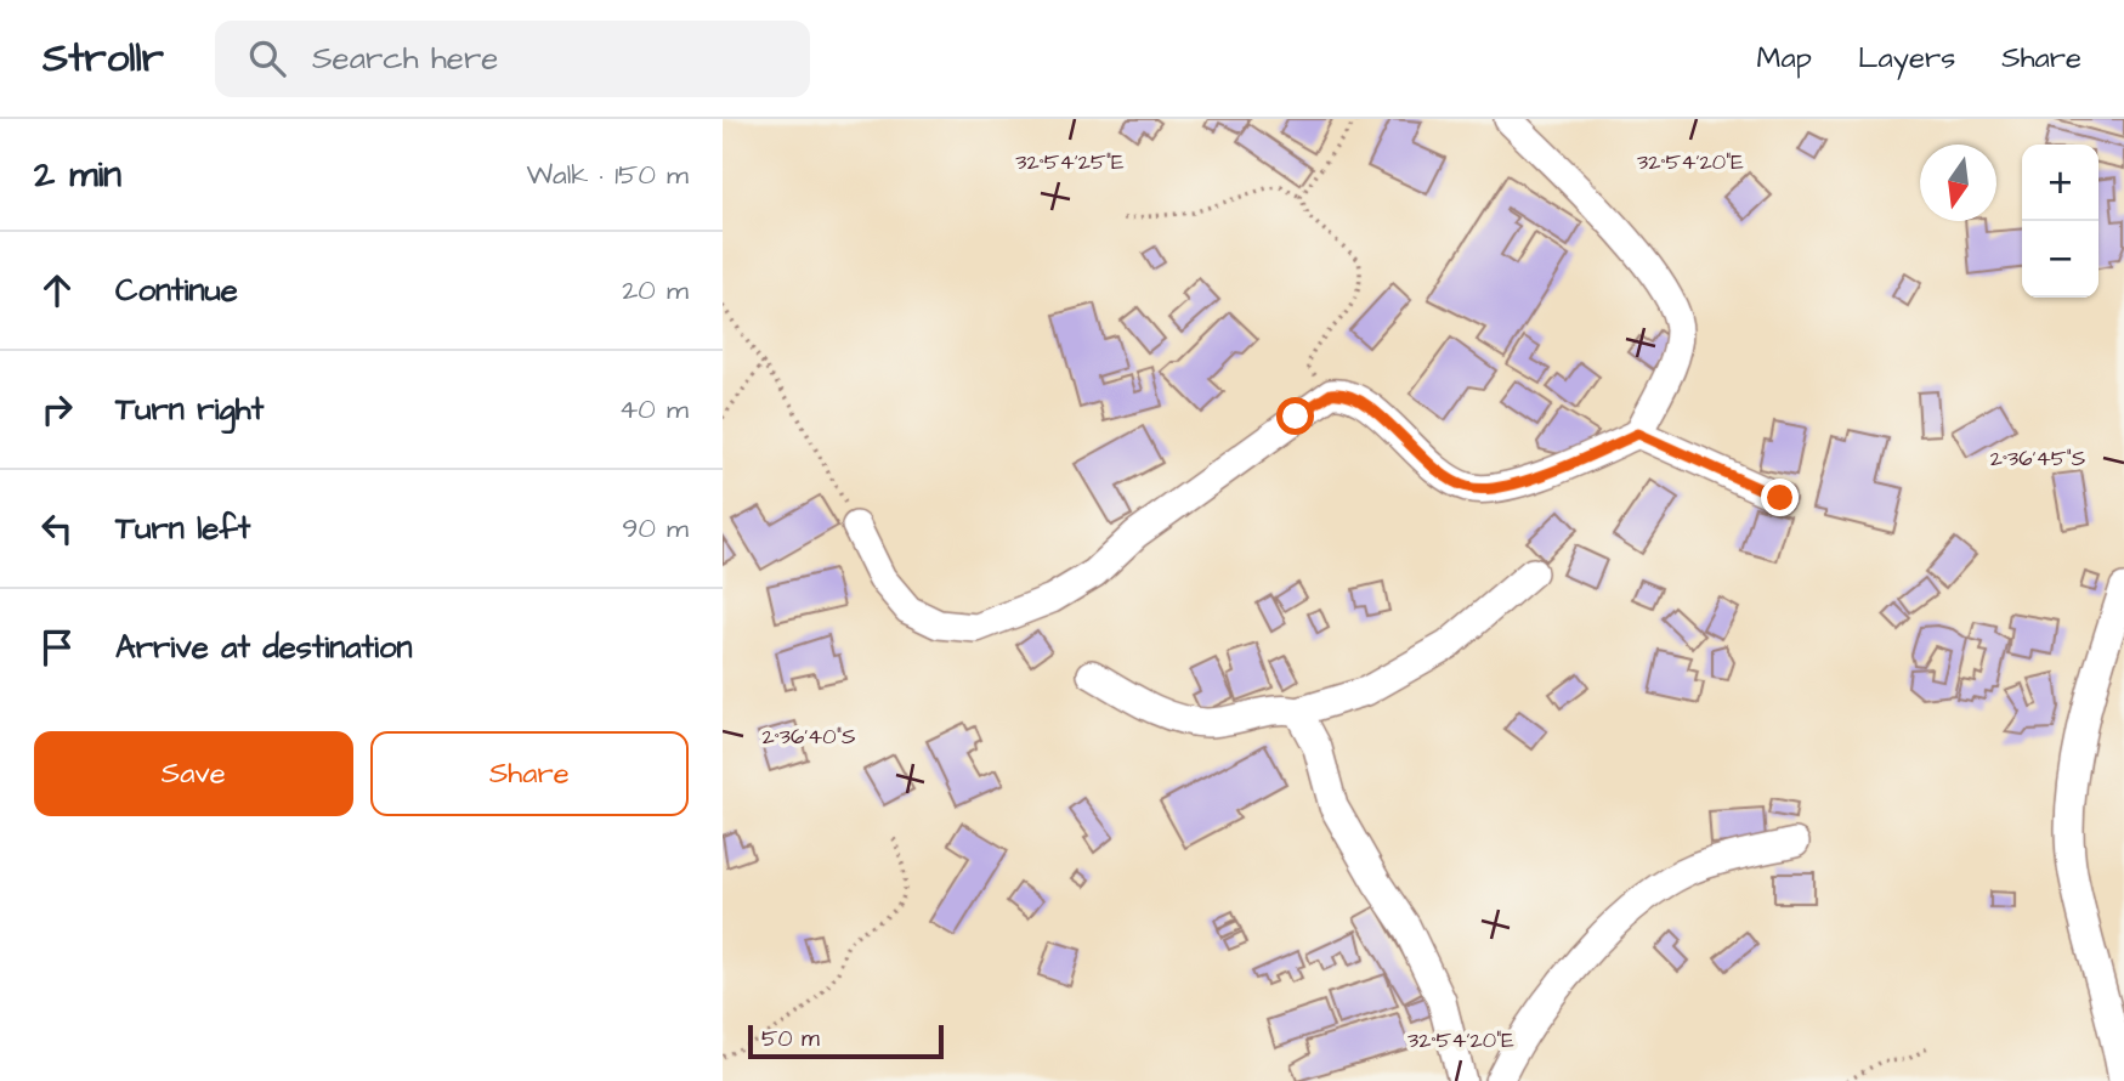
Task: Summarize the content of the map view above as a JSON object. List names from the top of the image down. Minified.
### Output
{"scale_bar":"50 m","north":"bottom","page":{"header":"Strollr","search":"Search here","nav":["Map","Layers","Share"],"heading":["2 min","Walk · 150 m"],"map_buttons":["+","−"],"list":[["Continue","20 m"],["Turn right","40 m"],["Turn left","90 m"],"Arrive at destination"],"buttons":["Save","Share"],"scale":"50 m"},"coordinates":["32°54'25\"E","32°54'20\"E","2°36'45\"S","2°36'40\"S"]}
